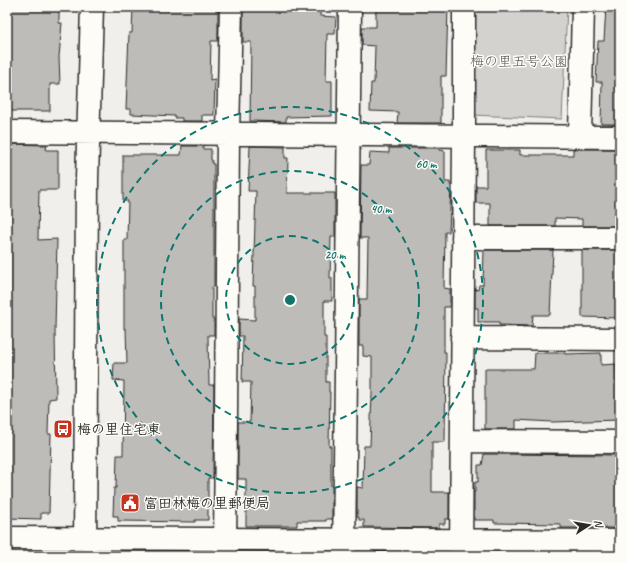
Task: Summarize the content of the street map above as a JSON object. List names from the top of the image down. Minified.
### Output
{"parks":["梅の里五号公園"],"places":{"bus stop":["梅の里住宅東"],"public building":["富田林梅の里郵便局"]},"north":"right","rings":["60 m","40 m","20 m"]}
